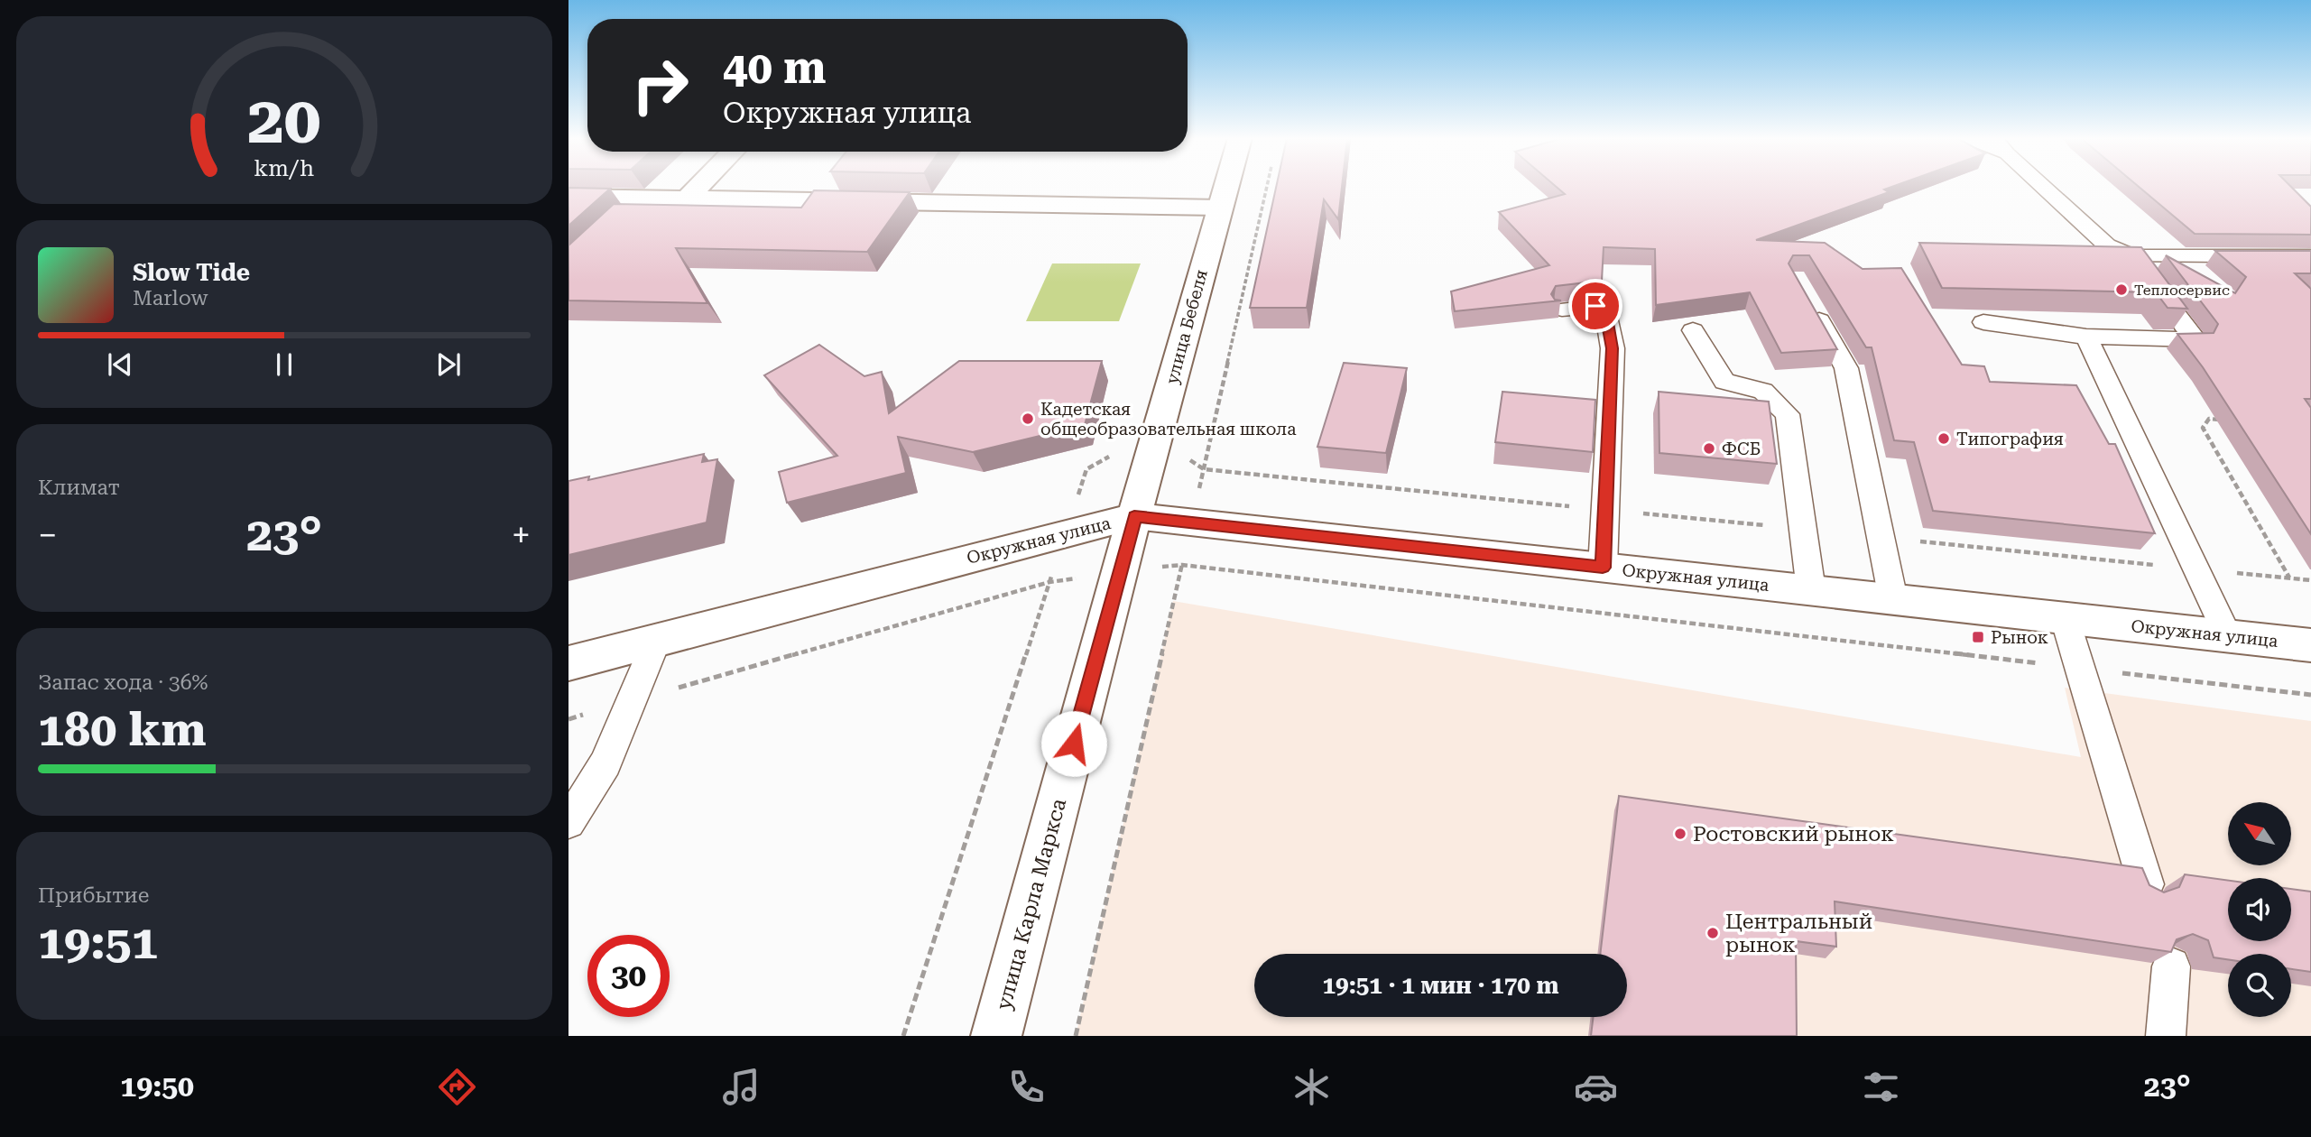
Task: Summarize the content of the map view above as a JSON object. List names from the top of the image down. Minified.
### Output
{"streets":{"street":["улица Бебеля","Окружная улица","улица Карла Маркса"]},"crossings":[["улица Бебеля","Окружная улица"],["улица Бебеля","улица Карла Маркса"],["Окружная улица","улица Карла Маркса"]],"places":{"other":["Теплосервис","Кадетская общеобразовательная школа","Типография","ФСБ","Ростовский рынок","Центральный рынок"],"transit":["Рынок"]},"north":"top left","page":{"turn":["40 m","Окружная улица"],"song":["Slow Tide","Marlow"],"tile":["Климат",["Запас хода · 36%","180 km"],["Прибытие","19:51"]],"heat":["−","23°","+"],"limit":"30","trip":"19:51 · 1 мин · 170 m","tabs":["19:50","23°"],"gauge":["20","km/h"]}}
